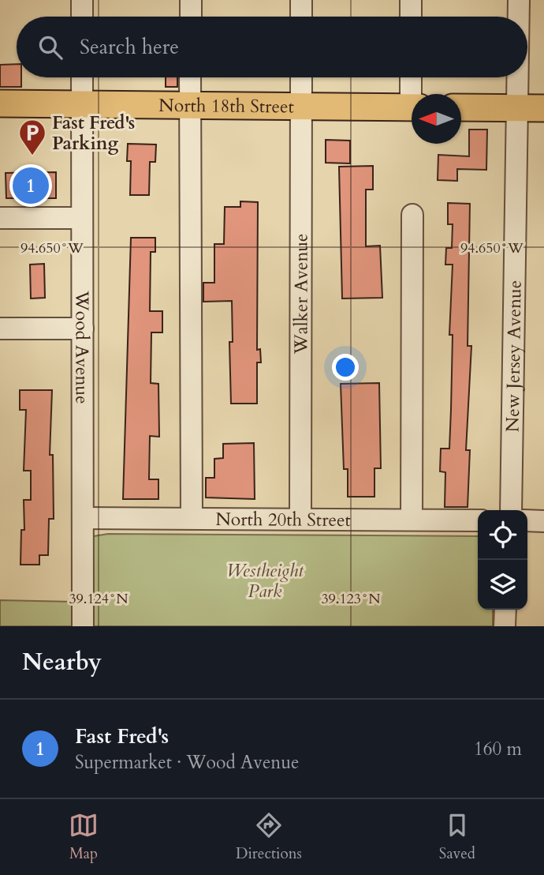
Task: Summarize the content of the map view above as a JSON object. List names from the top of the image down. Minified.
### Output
{"streets":{"main road":["North 18th Street"],"street":["Walker Avenue","Wood Avenue","New Jersey Avenue","North 20th Street"]},"crossings":[["North 18th Street","Walker Avenue"],["North 18th Street","Wood Avenue"],["Walker Avenue","North 20th Street"],["Wood Avenue","North 20th Street"]],"parks":["Westheight Park"],"places":{"parking":["Fast Fred's Parking"]},"north":"left","page":{"search":"Search here","pins":"1","heading":"Nearby","list":[{"mark":"1","name":"Fast Fred's","note":"Supermarket · Wood Avenue","value":"160 m"}],"nav":["Map","Directions","Saved"]},"coordinates":["94.650°W","39.124°N","39.123°N"]}
